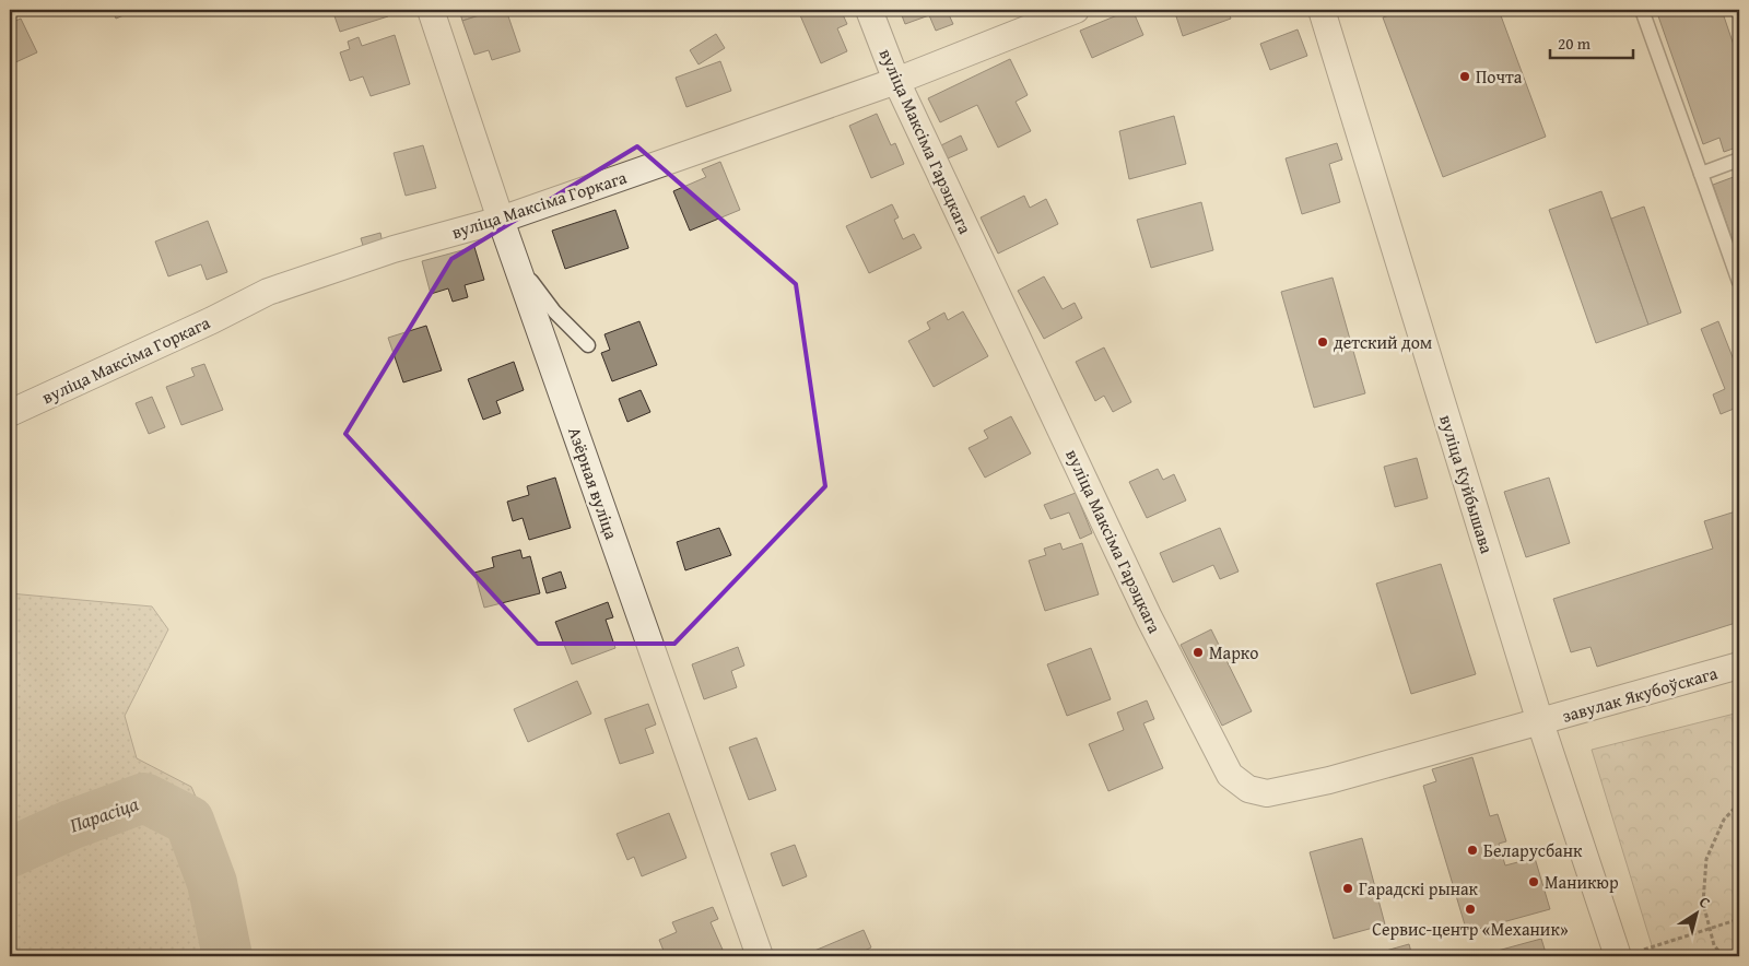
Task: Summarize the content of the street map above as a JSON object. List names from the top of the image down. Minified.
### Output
{"streets":{"street":["вуліца Максіма Гарэцкага","вуліца Максіма Горкага","Азёрная вуліца","вуліца Куйбышава","завулак Якубоўскага"]},"crossings":[["вуліца Максіма Гарэцкага","вуліца Максіма Горкага"],["вуліца Максіма Гарэцкага","вуліца Куйбышава"],["вуліца Максіма Гарэцкага","завулак Якубоўскага"],["вуліца Максіма Горкага","Азёрная вуліца"],["вуліца Куйбышава","завулак Якубоўскага"]],"water":["Парасіца"],"places":["Почта","детский дом","Марко","Беларусбанк","Маникюр","Гарадскі рынак","Сервис-центр «Механик»"],"scale_bar":"20 m","north":"top right"}
